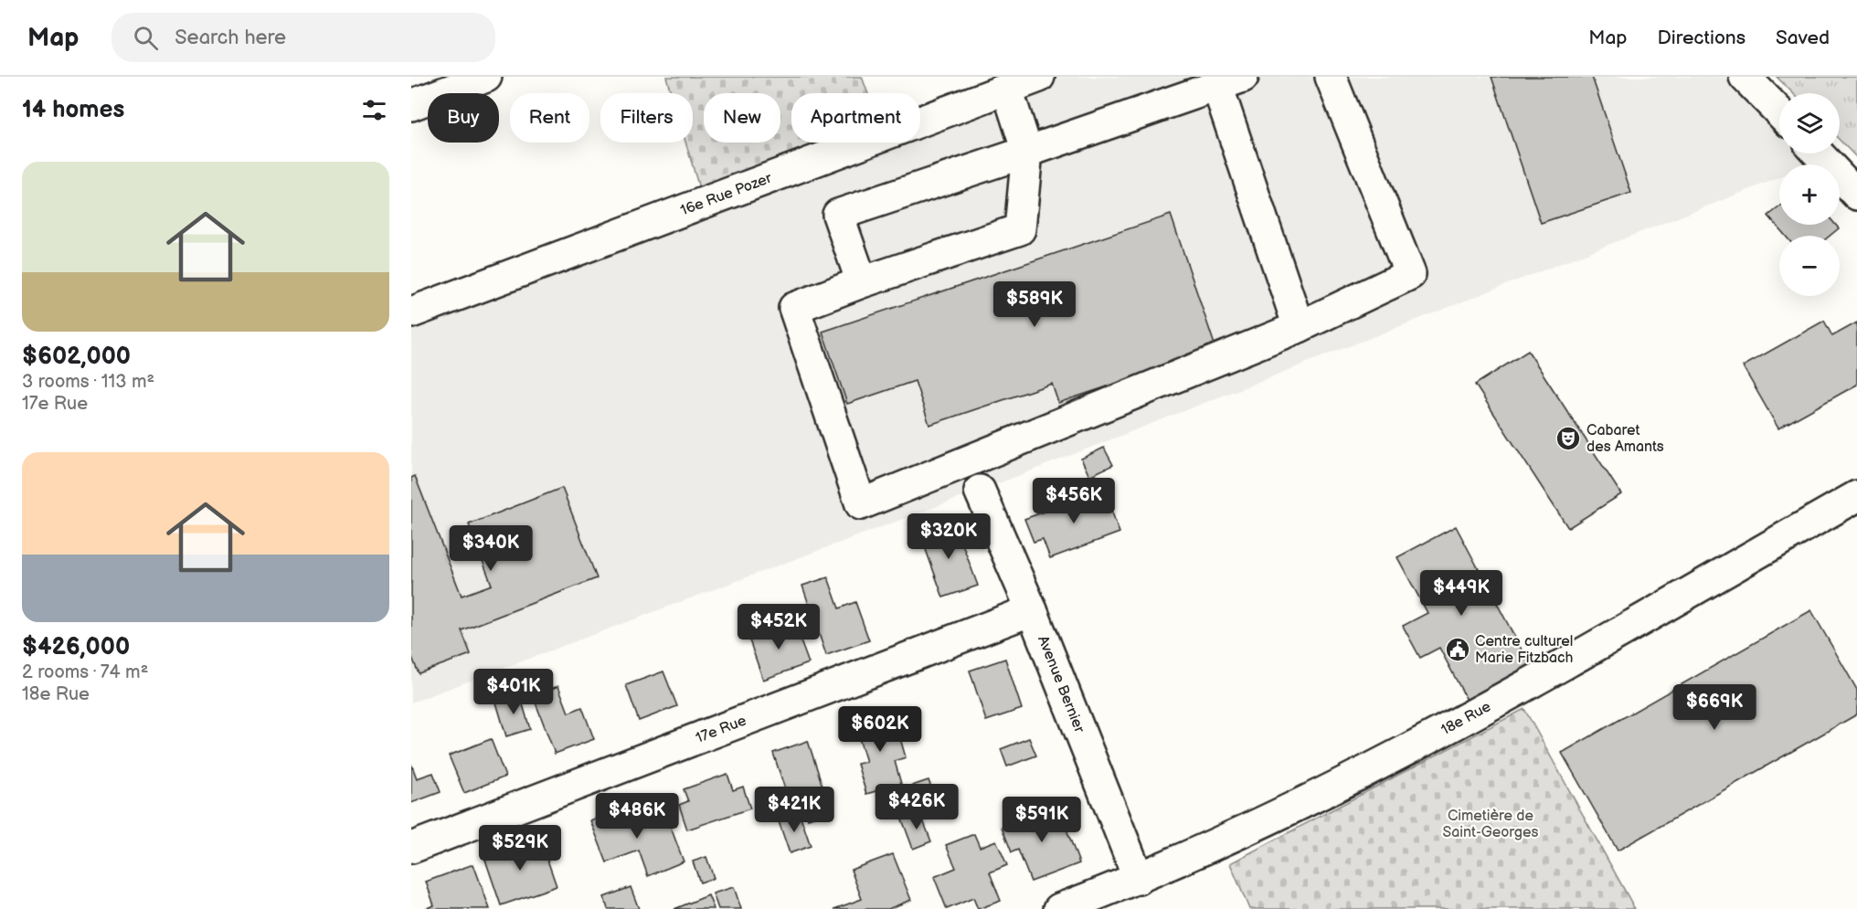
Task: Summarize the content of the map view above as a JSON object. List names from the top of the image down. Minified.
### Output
{"streets":{"street":["16e Rue Pozer","Avenue Bernier","18e Rue","17e Rue"]},"crossings":[["Avenue Bernier","18e Rue"],["Avenue Bernier","17e Rue"]],"parks":["Cimetière de Saint-Georges"],"places":{"theatre":["Cabaret des Amants"],"public building":["Centre culturel Marie Fitzbach"]},"page":{"header":"Map","search":"Search here","nav":["Map","Directions","Saved"],"heading":"14 homes","map_buttons":["+","−"],"chip":["Buy","Rent","Filters","New","Apartment"],"list":[{"name":"$602,000","note":"3 rooms · 113 m² · 17e Rue"},{"name":"$426,000","note":"2 rooms · 74 m² · 18e Rue"}],"price":["$589K","$456K","$320K","$340K","$449K","$452K","$401K","$669K","$602K","$426K","$421K","$486K","$591K","$529K"]}}
